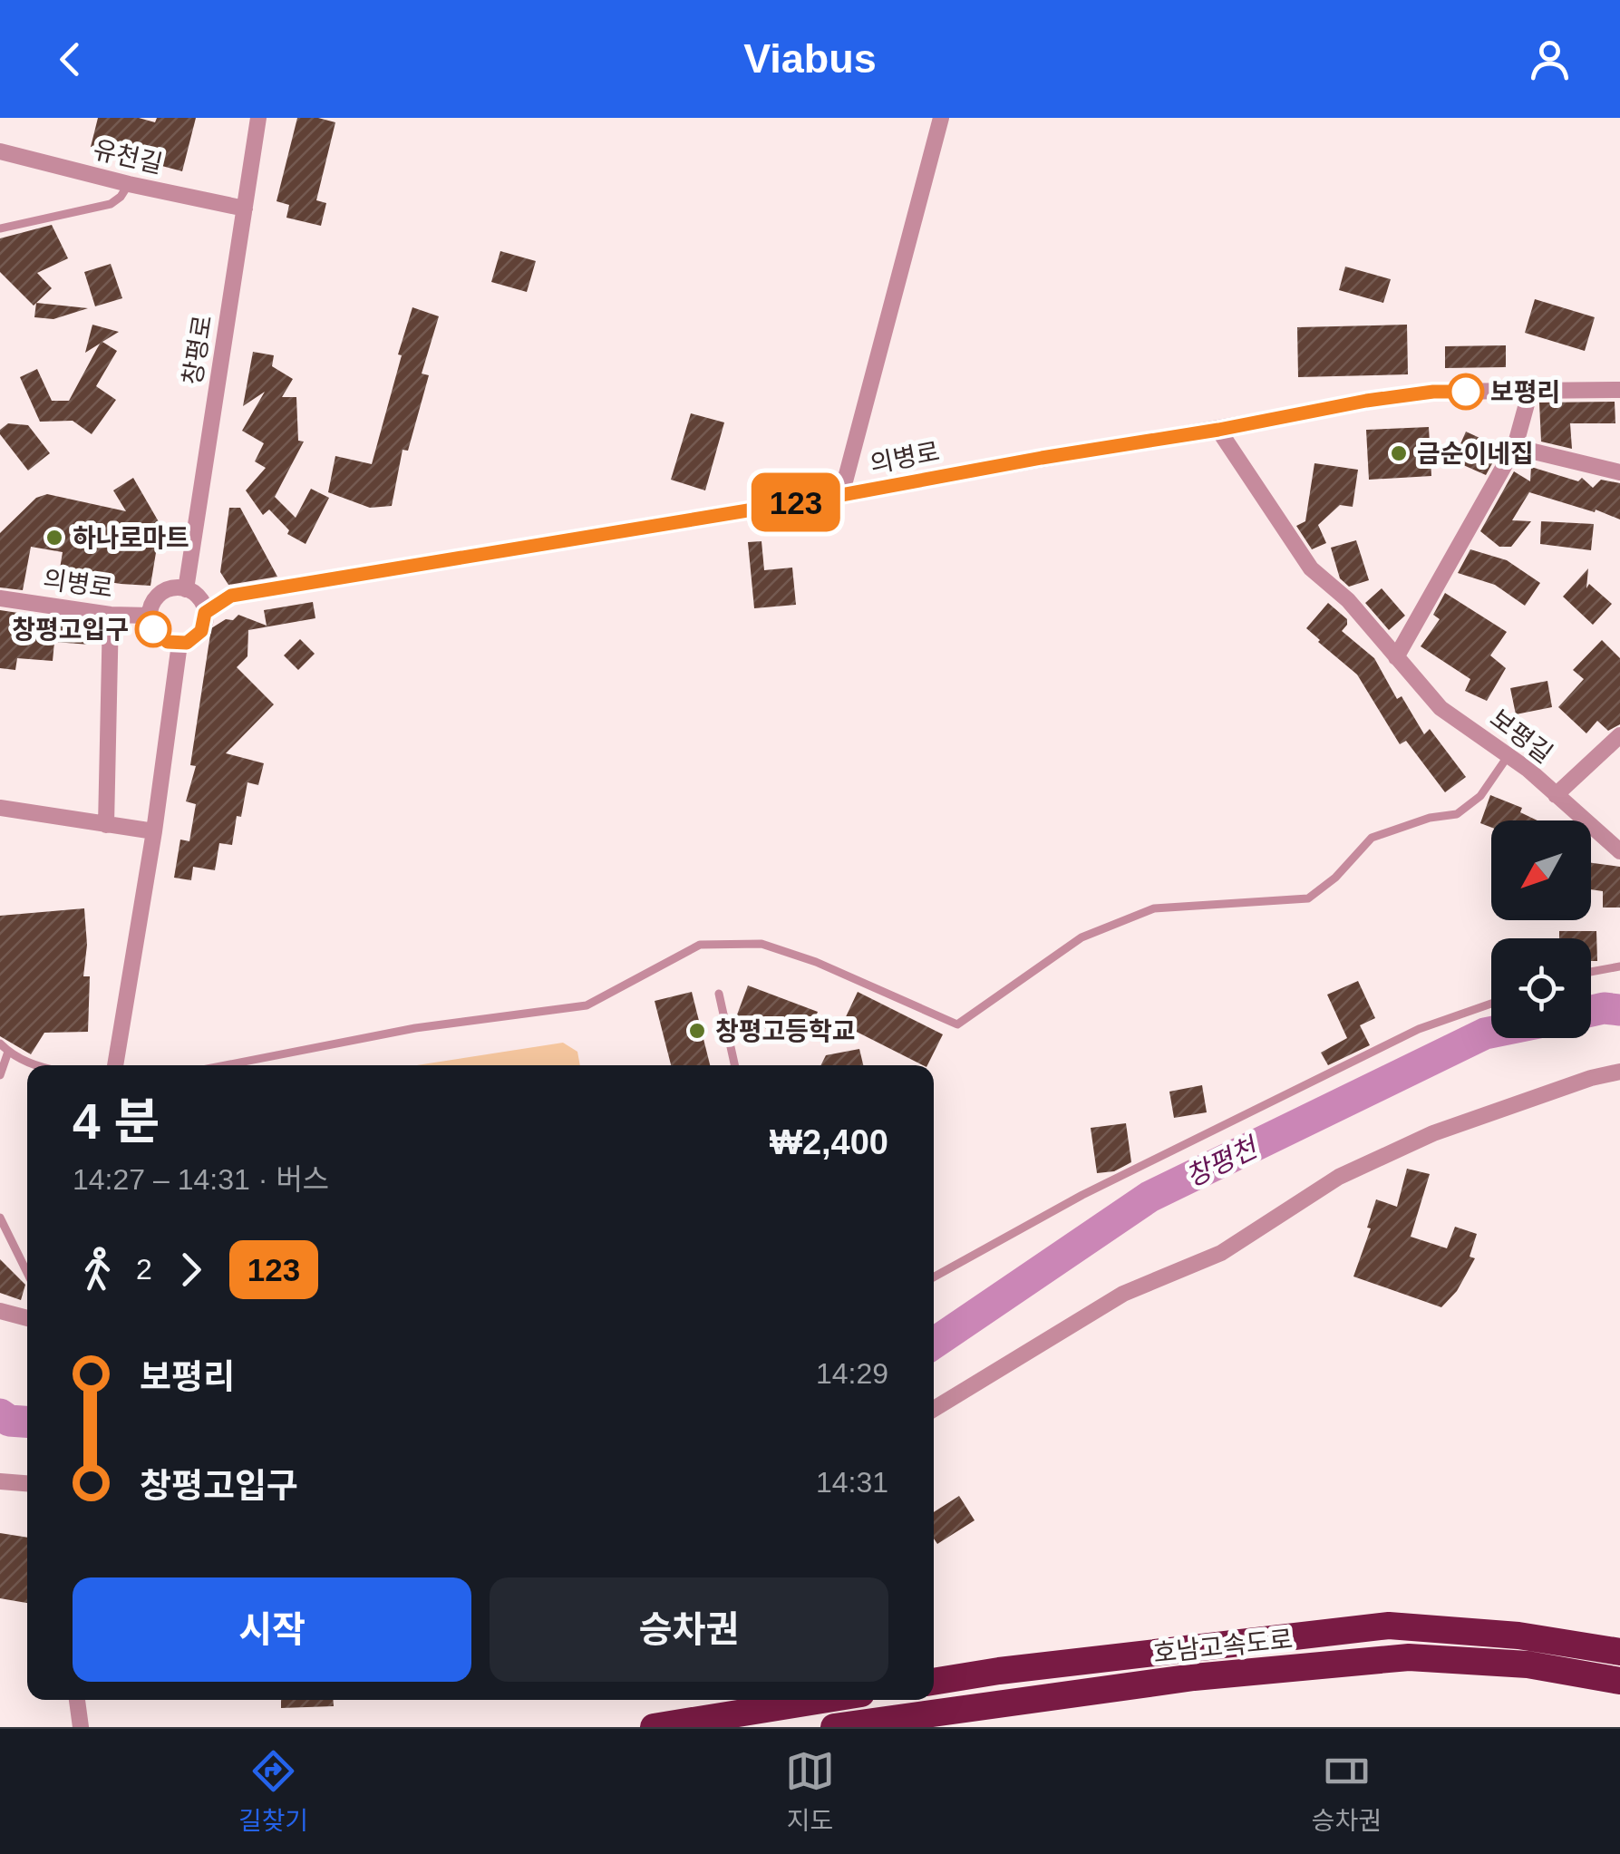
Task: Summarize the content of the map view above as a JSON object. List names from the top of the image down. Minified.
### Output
{"streets":{"highway":["호남고속도로"],"street":["유천길","창평로","의병로","보평길"]},"crossings":[["유천길","창평로"],["창평로","의병로"],["의병로","보평길"]],"water":["창평천"],"places":["보평리","금순이네집","하나로마트","창평고입구","창평고등학교"],"lines":["bus line 123"],"north":"bottom left","page":{"header":"Viabus","on_map":"123","heading":["4 분","14:27 – 14:31 · 버스","₩2,400"],"legs":["2","123"],"list":[{"name":"보평리","value":"14:29"},{"name":"창평고입구","value":"14:31"}],"buttons":["시작","승차권"],"tabs":["길찾기","지도","승차권"]}}
